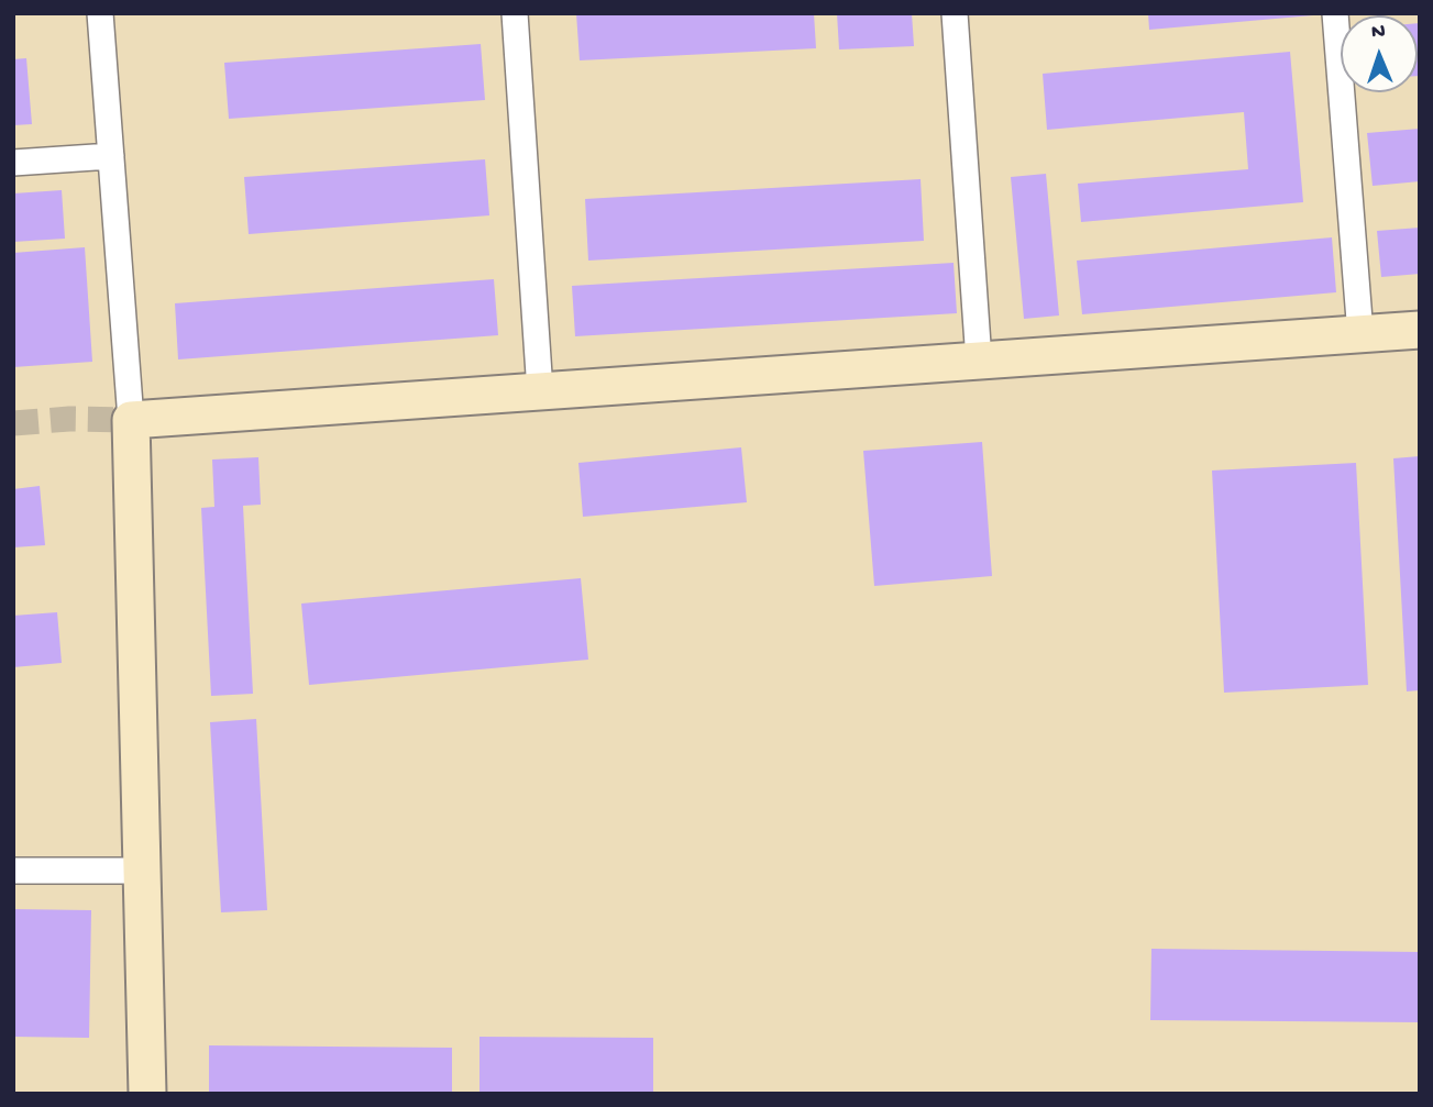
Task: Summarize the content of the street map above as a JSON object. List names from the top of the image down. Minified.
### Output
{"north":"top"}
